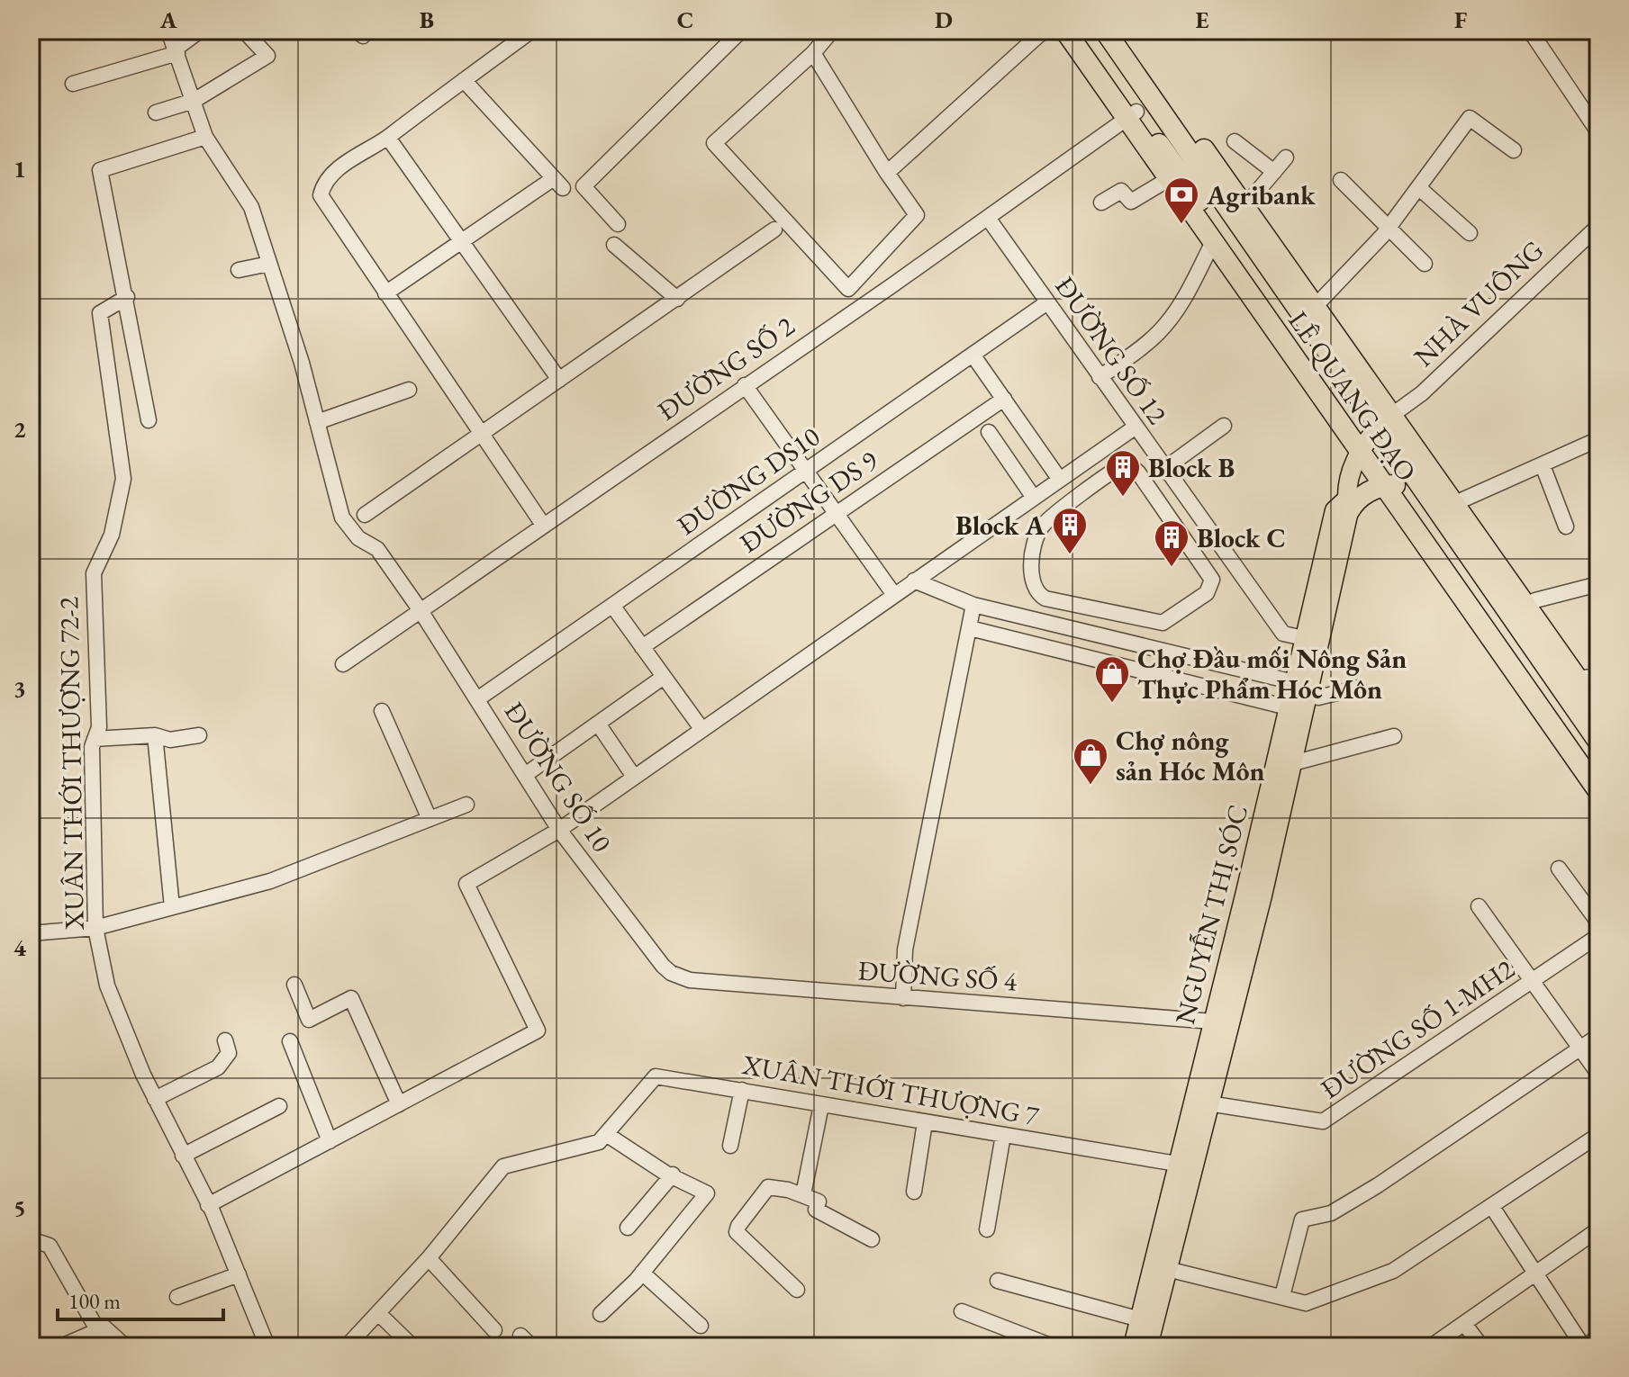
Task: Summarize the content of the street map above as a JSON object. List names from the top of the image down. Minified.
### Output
{"streets":{"highway":["LÊ QUANG ĐẠO"],"main road":["NGUYỄN THỊ SÓC"],"street":["NHÀ VUÔNG","ĐƯỜNG SỐ 12","ĐƯỜNG SỐ 2","ĐƯỜNG DS10","ĐƯỜNG DS 9","XUÂN THỚI THƯỢNG 72-2","ĐƯỜNG SỐ 10","ĐƯỜNG SỐ 4","ĐƯỜNG SỐ 1-MH2","XUÂN THỚI THƯỢNG 7"]},"crossings":[["NHÀ VUÔNG","LÊ QUANG ĐẠO"],["NHÀ VUÔNG","NGUYỄN THỊ SÓC"],["ĐƯỜNG SỐ 12","ĐƯỜNG SỐ 2"],["ĐƯỜNG SỐ 12","ĐƯỜNG DS10"],["ĐƯỜNG SỐ 12","NGUYỄN THỊ SÓC"],["ĐƯỜNG SỐ 2","LÊ QUANG ĐẠO"],["ĐƯỜNG SỐ 2","ĐƯỜNG SỐ 10"],["LÊ QUANG ĐẠO","NGUYỄN THỊ SÓC"],["ĐƯỜNG DS10","ĐƯỜNG SỐ 10"],["ĐƯỜNG SỐ 10","ĐƯỜNG SỐ 4"],["NGUYỄN THỊ SÓC","ĐƯỜNG SỐ 4"],["NGUYỄN THỊ SÓC","ĐƯỜNG SỐ 1-MH2"],["NGUYỄN THỊ SÓC","XUÂN THỚI THƯỢNG 7"]],"places":{"bank":["Agribank"],"building":["Block B","Block A","Block C"],"shop":["Chợ Đầu mối Nông Sản Thực Phẩm Hóc Môn","Chợ nông sản Hóc Môn"]},"scale_bar":"100 m","grid":{"columns":["A","B","C","D","E","F"],"rows":["1","2","3","4","5"]}}
